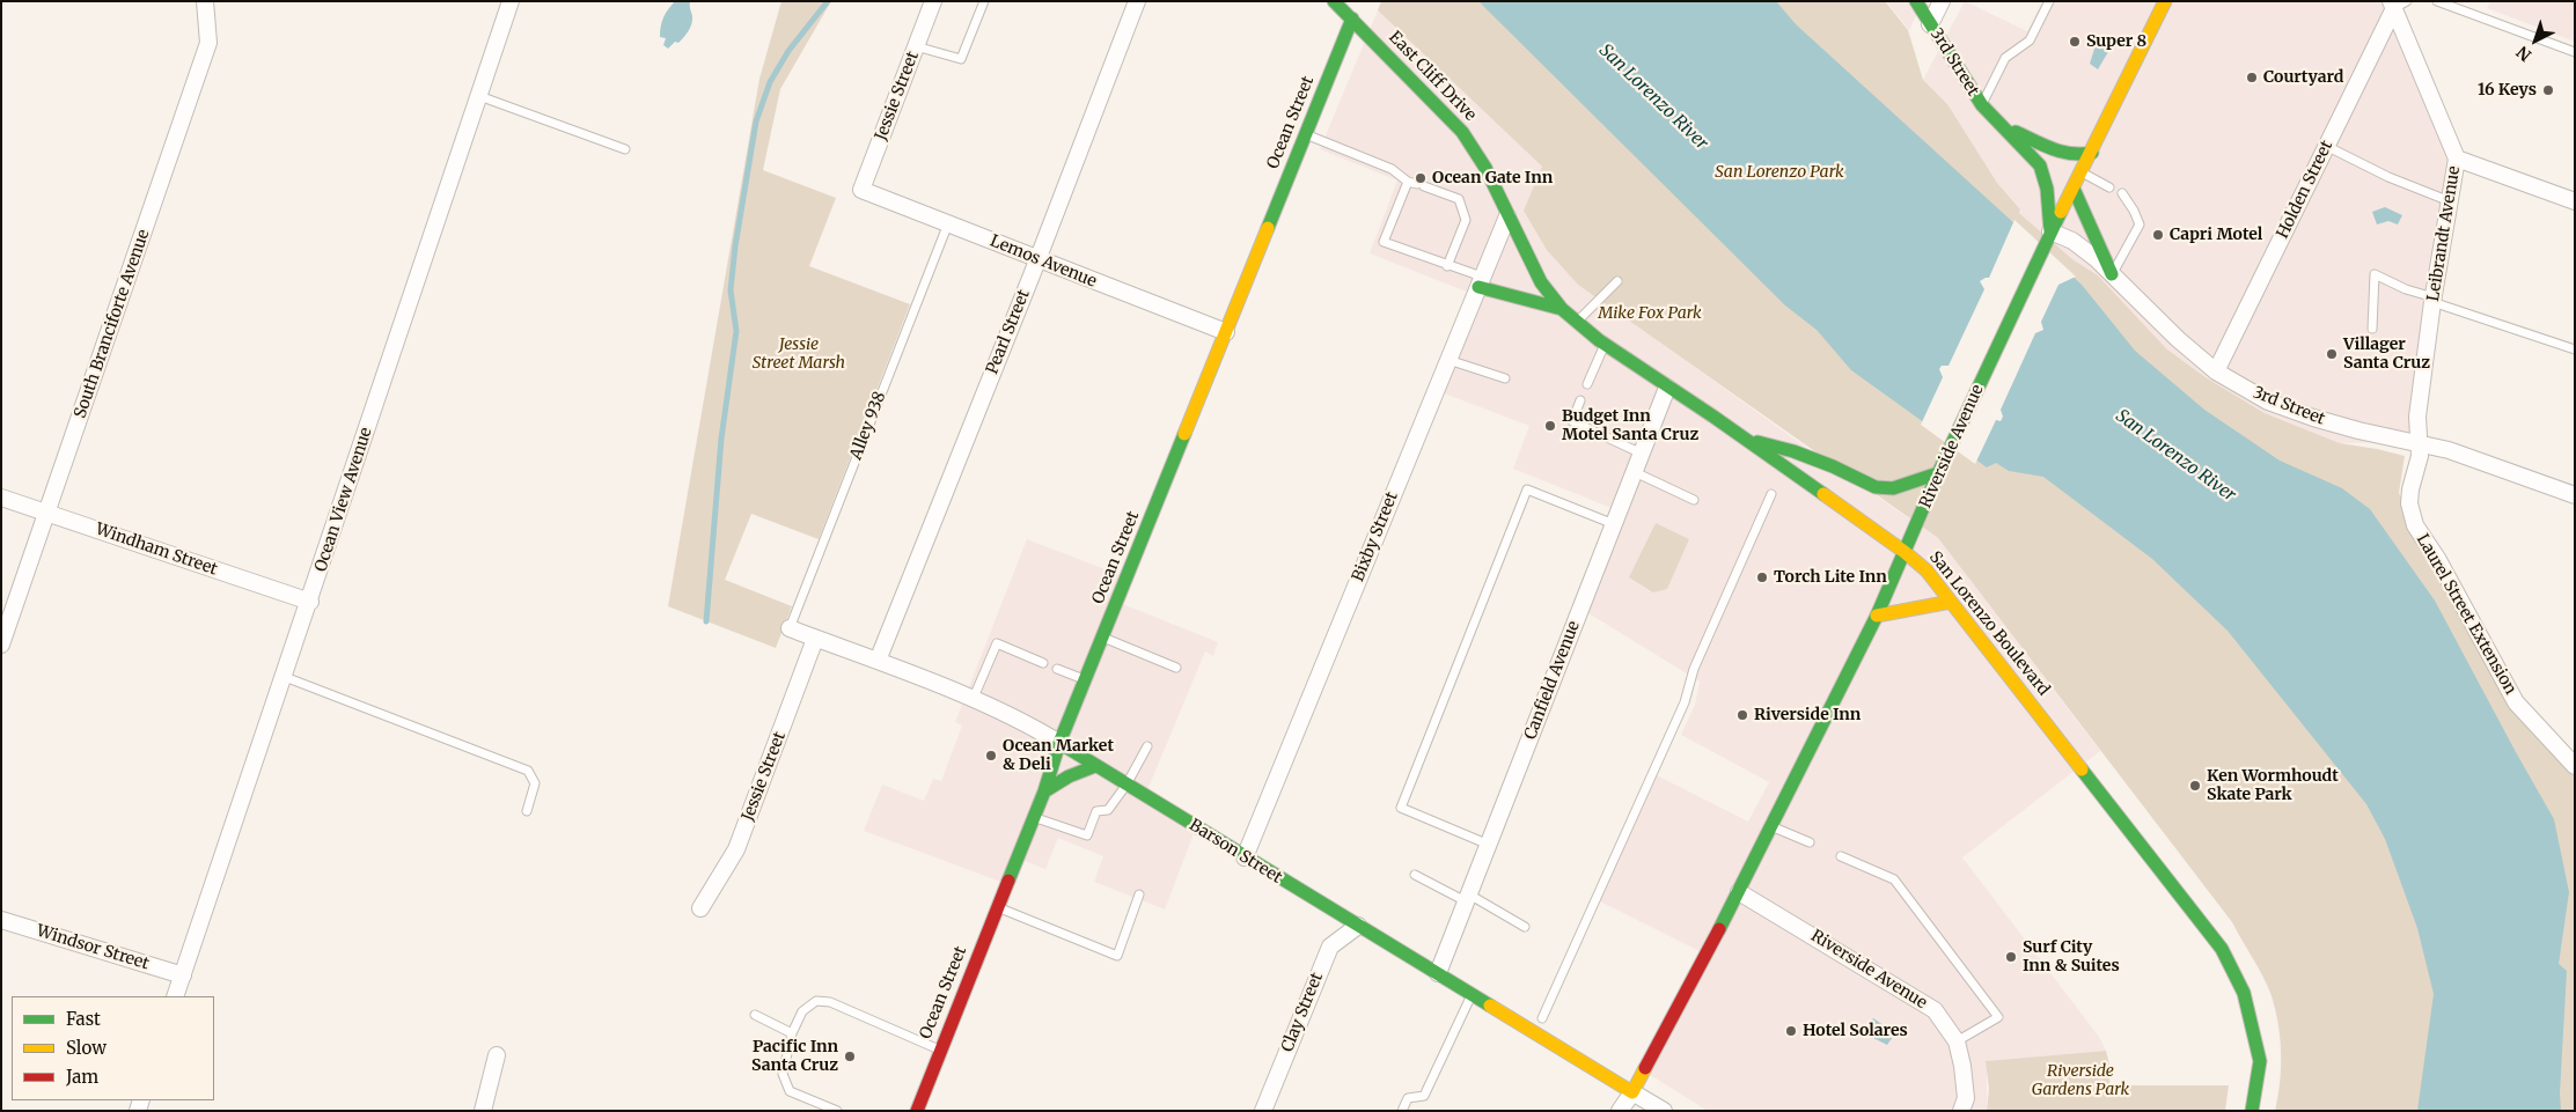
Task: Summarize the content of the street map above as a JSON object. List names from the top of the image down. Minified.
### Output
{"streets":{"main road":["3rd Street","East Cliff Drive","Ocean Street","Riverside Avenue","San Lorenzo Boulevard","Barson Street"],"street":["Jessie Street","Holden Street","Leibrandt Avenue","Lemos Avenue","South Branciforte Avenue","Pearl Street","Ocean View Avenue","Bixby Street","Windham Street","Laurel Street Extension","Canfield Avenue","Windsor Street","Clay Street"],"lane":["Alley 938"]},"crossings":[["3rd Street","Holden Street"],["3rd Street","Leibrandt Avenue"],["3rd Street","Riverside Avenue"],["3rd Street","Laurel Street Extension"],["East Cliff Drive","Ocean Street"],["East Cliff Drive","Bixby Street"],["East Cliff Drive","San Lorenzo Boulevard"],["Jessie Street","Lemos Avenue"],["Jessie Street","Barson Street"],["Ocean Street","Lemos Avenue"],["Ocean Street","Barson Street"],["Holden Street","Leibrandt Avenue"],["Leibrandt Avenue","Laurel Street Extension"],["Lemos Avenue","Pearl Street"],["Lemos Avenue","Alley 938"],["South Branciforte Avenue","Windham Street"],["Pearl Street","Barson Street"],["Alley 938","Barson Street"],["Riverside Avenue","San Lorenzo Boulevard"],["Riverside Avenue","Barson Street"],["Ocean View Avenue","Windham Street"],["Ocean View Avenue","Windsor Street"],["Bixby Street","San Lorenzo Boulevard"],["Bixby Street","Barson Street"],["San Lorenzo Boulevard","Canfield Avenue"],["Canfield Avenue","Barson Street"],["Barson Street","Clay Street"]],"water":["San Lorenzo River"],"parks":["San Lorenzo Park","Mike Fox Park","Jessie Street Marsh","Riverside Gardens Park"],"places":["Super 8","Courtyard","16 Keys","Ocean Gate Inn","Capri Motel","Villager Santa Cruz","Budget Inn Motel Santa Cruz","Torch Lite Inn","Riverside Inn","Ocean Market & Deli","Ken Wormhoudt Skate Park","Surf City Inn & Suites","Hotel Solares","Pacific Inn Santa Cruz"],"legend":["Fast","Slow","Jam"],"north":"bottom left"}
